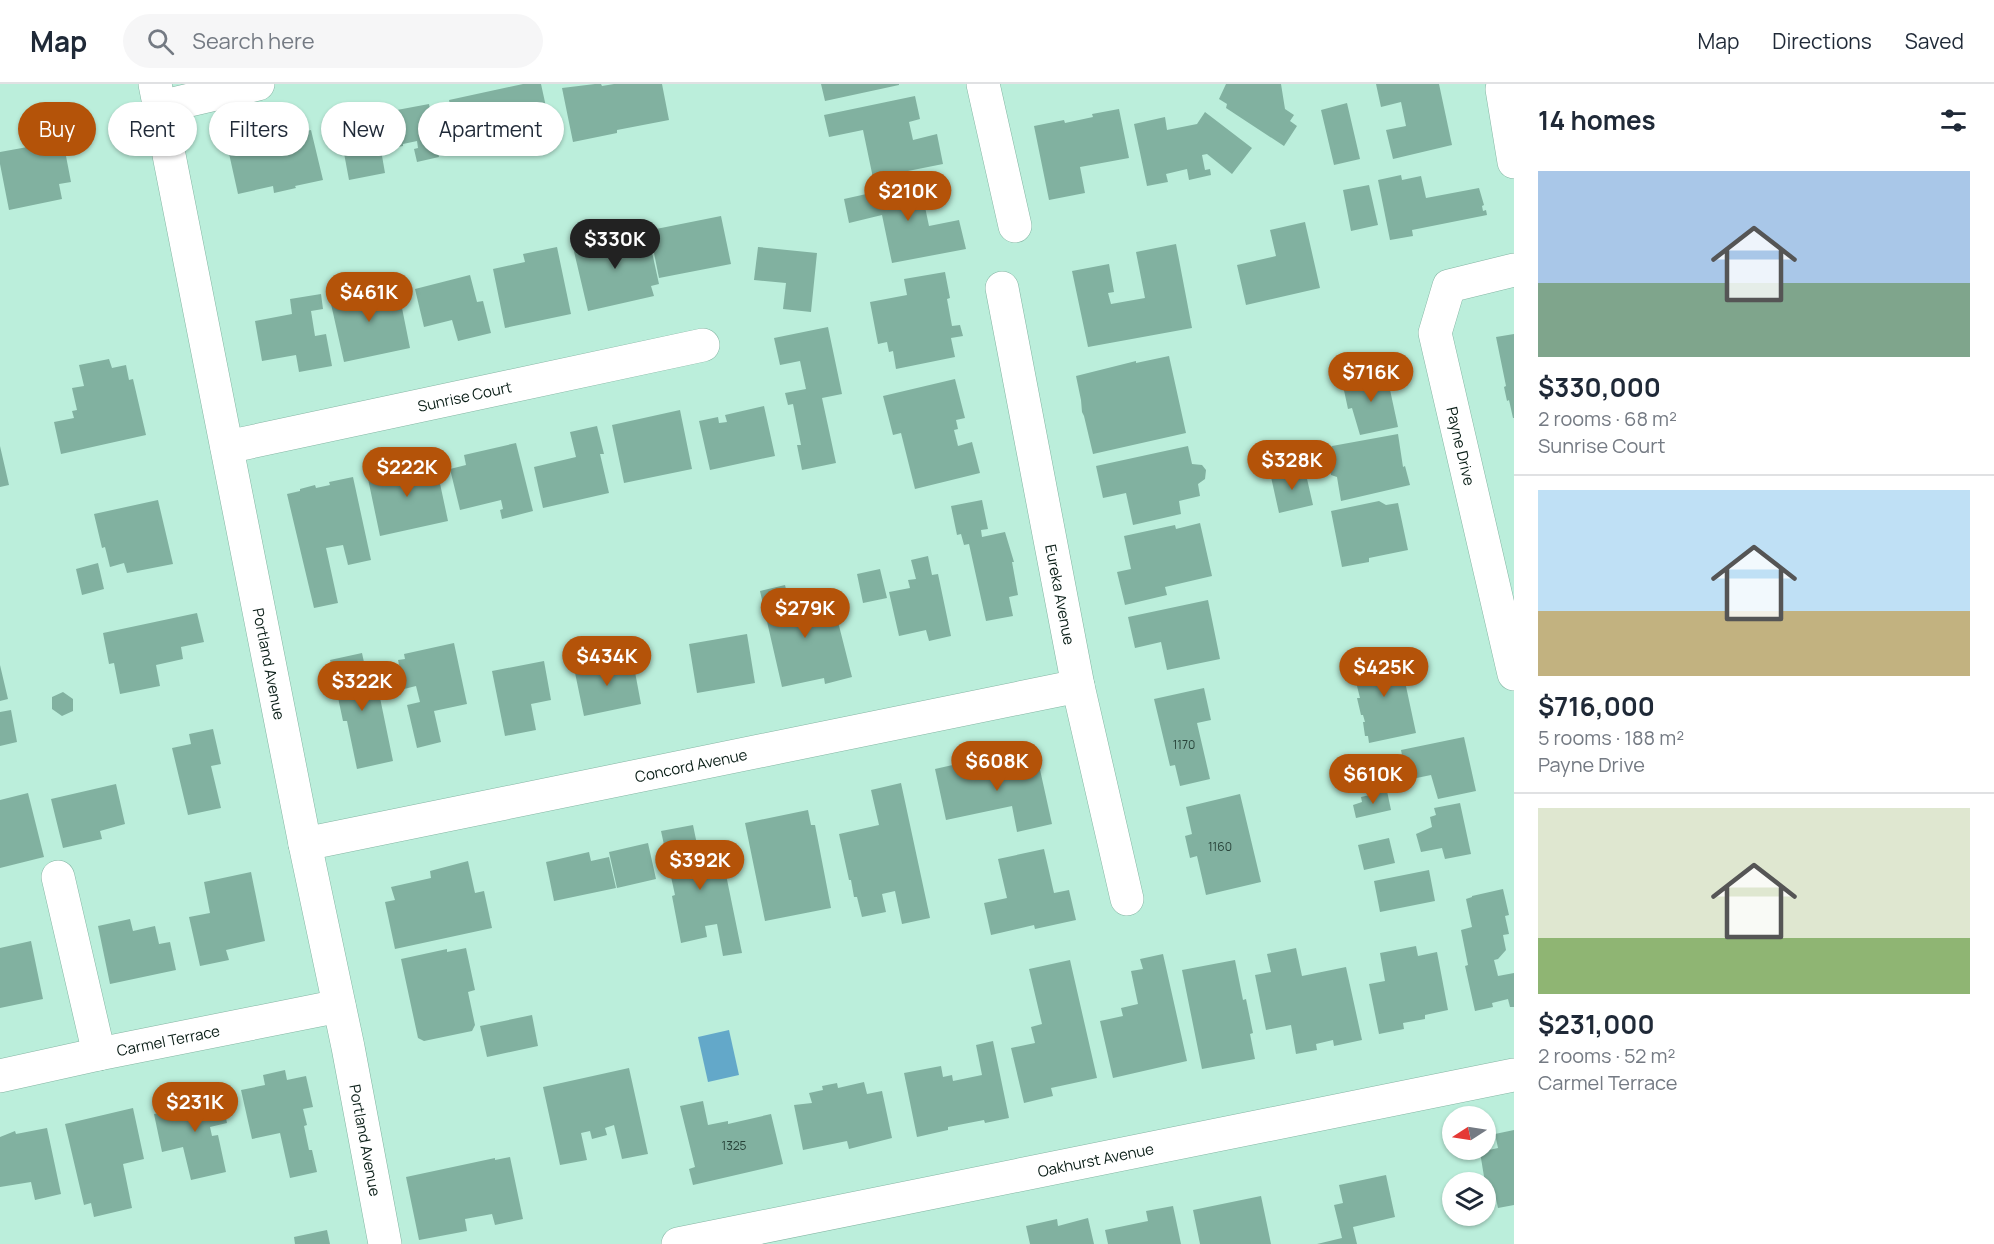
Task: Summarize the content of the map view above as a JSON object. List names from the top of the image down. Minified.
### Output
{"streets":{"street":["Sunrise Court","Payne Drive","Eureka Avenue","Portland Avenue","Concord Avenue","Carmel Terrace","Oakhurst Avenue"]},"crossings":[["Sunrise Court","Portland Avenue"],["Eureka Avenue","Concord Avenue"],["Portland Avenue","Concord Avenue"],["Portland Avenue","Carmel Terrace"]],"house_numbers":["1170","1160","1325"],"north":"left","page":{"header":"Map","search":"Search here","nav":["Map","Directions","Saved"],"heading":"14 homes","chip":["Buy","Rent","Filters","New","Apartment"],"list":[{"name":"$330,000","note":"2 rooms · 68 m² · Sunrise Court"},{"name":"$716,000","note":"5 rooms · 188 m² · Payne Drive"},{"name":"$231,000","note":"2 rooms · 52 m² · Carmel Terrace"}],"price":["$210K","$330K","$461K","$716K","$328K","$222K","$279K","$434K","$425K","$322K","$608K","$610K","$392K","$231K"]}}
